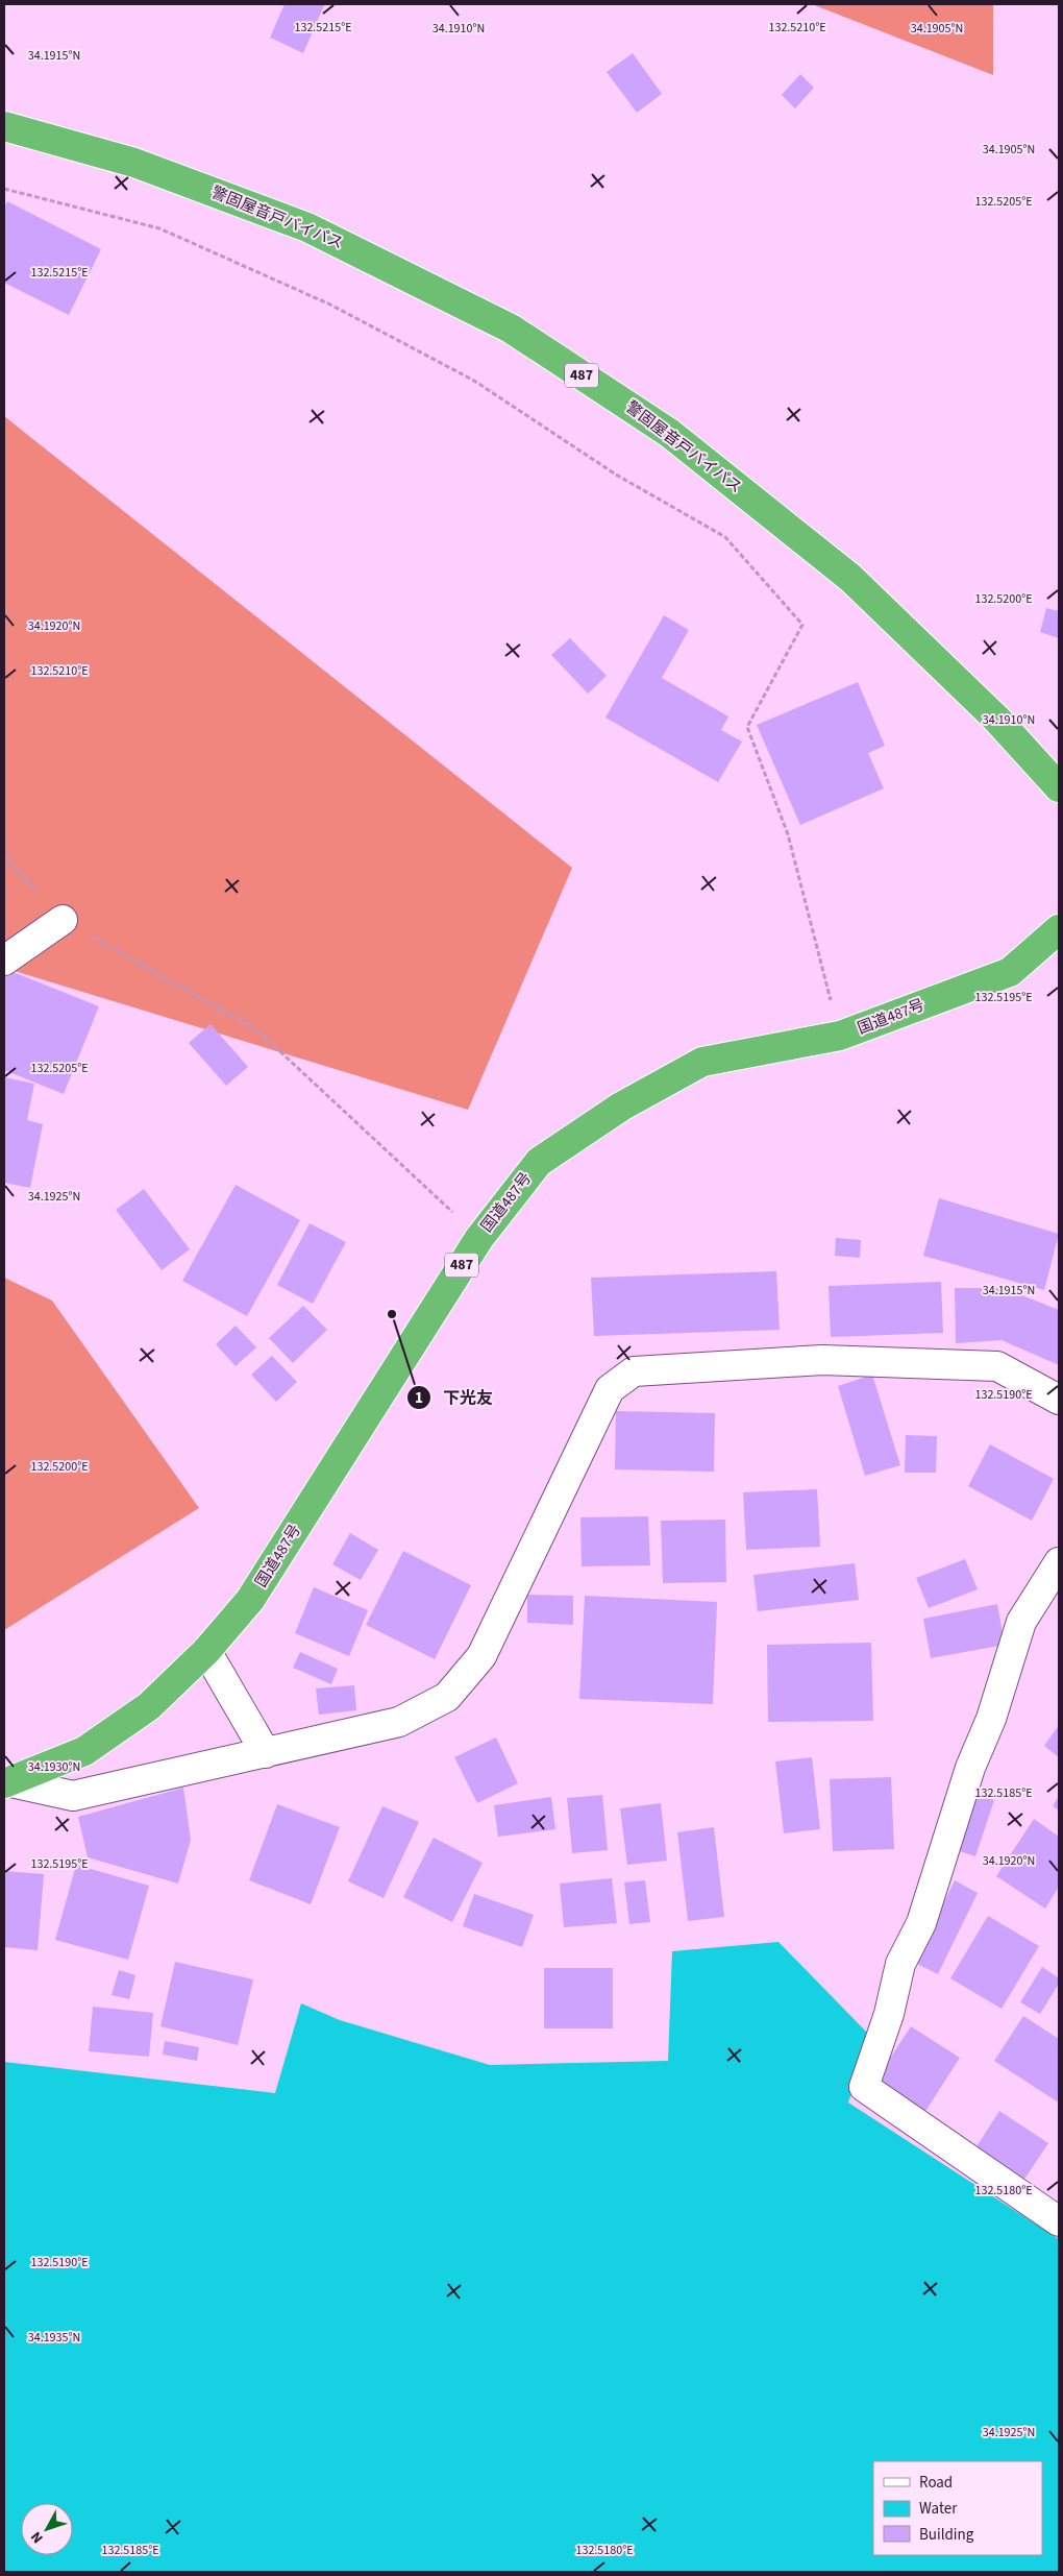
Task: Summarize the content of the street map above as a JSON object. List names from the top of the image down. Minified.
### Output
{"streets":{"highway":["警固屋音戸バイパス","487","国道487号"]},"places":["下光友"],"legend":["Road","Water","Building"],"north":"bottom left","coordinates":["132.5215°E","132.5210°E","34.1910°N","34.1905°N","34.1915°N","132.5205°E","132.5200°E","34.1920°N","132.5195°E","34.1925°N","132.5190°E","34.1930°N","132.5185°E","132.5180°E","34.1935°N"]}
